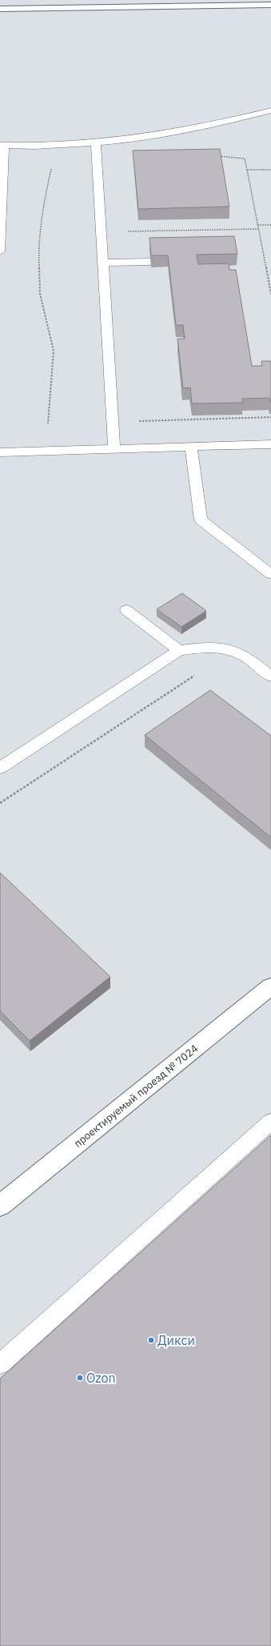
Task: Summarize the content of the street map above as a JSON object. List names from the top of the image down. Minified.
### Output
{"streets":{"main road":["проектируемый проезд № 7024"]},"places":["Дикси","Ozon"]}
